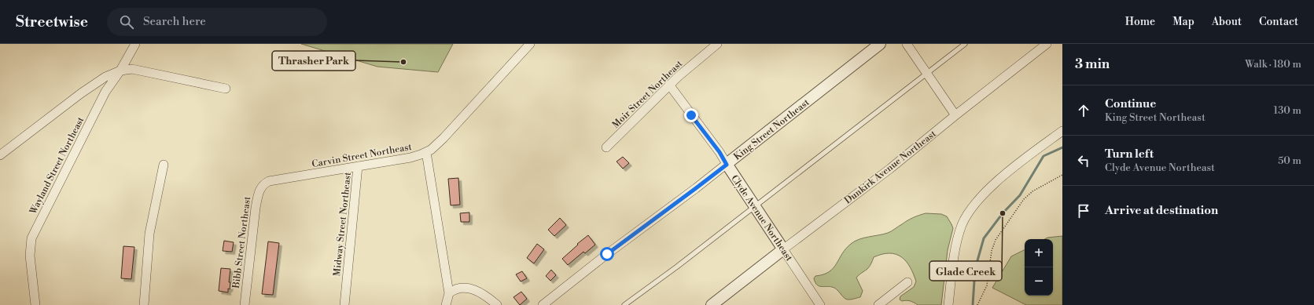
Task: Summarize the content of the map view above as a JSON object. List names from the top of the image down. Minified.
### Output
{"streets":{"street":["Moir Street Northeast","King Street Northeast","Carvin Street Northeast","Wayland Street Northeast","Dunkirk Avenue Northeast","Clyde Avenue Northeast","Midway Street Northeast","Bibb Street Northeast"]},"crossings":[["Moir Street Northeast","Clyde Avenue Northeast"],["King Street Northeast","Clyde Avenue Northeast"],["Carvin Street Northeast","Midway Street Northeast"],["Carvin Street Northeast","Bibb Street Northeast"],["Dunkirk Avenue Northeast","Clyde Avenue Northeast"]],"places":["Thrasher Park","Glade Creek"],"page":{"header":"Streetwise","search":"Search here","nav":["Home","Map","About","Contact"],"heading":["3 min","Walk · 180 m"],"list":[["Continue","King Street Northeast","130 m"],["Turn left","Clyde Avenue Northeast","50 m"],"Arrive at destination"],"map_buttons":["+","−"]}}
